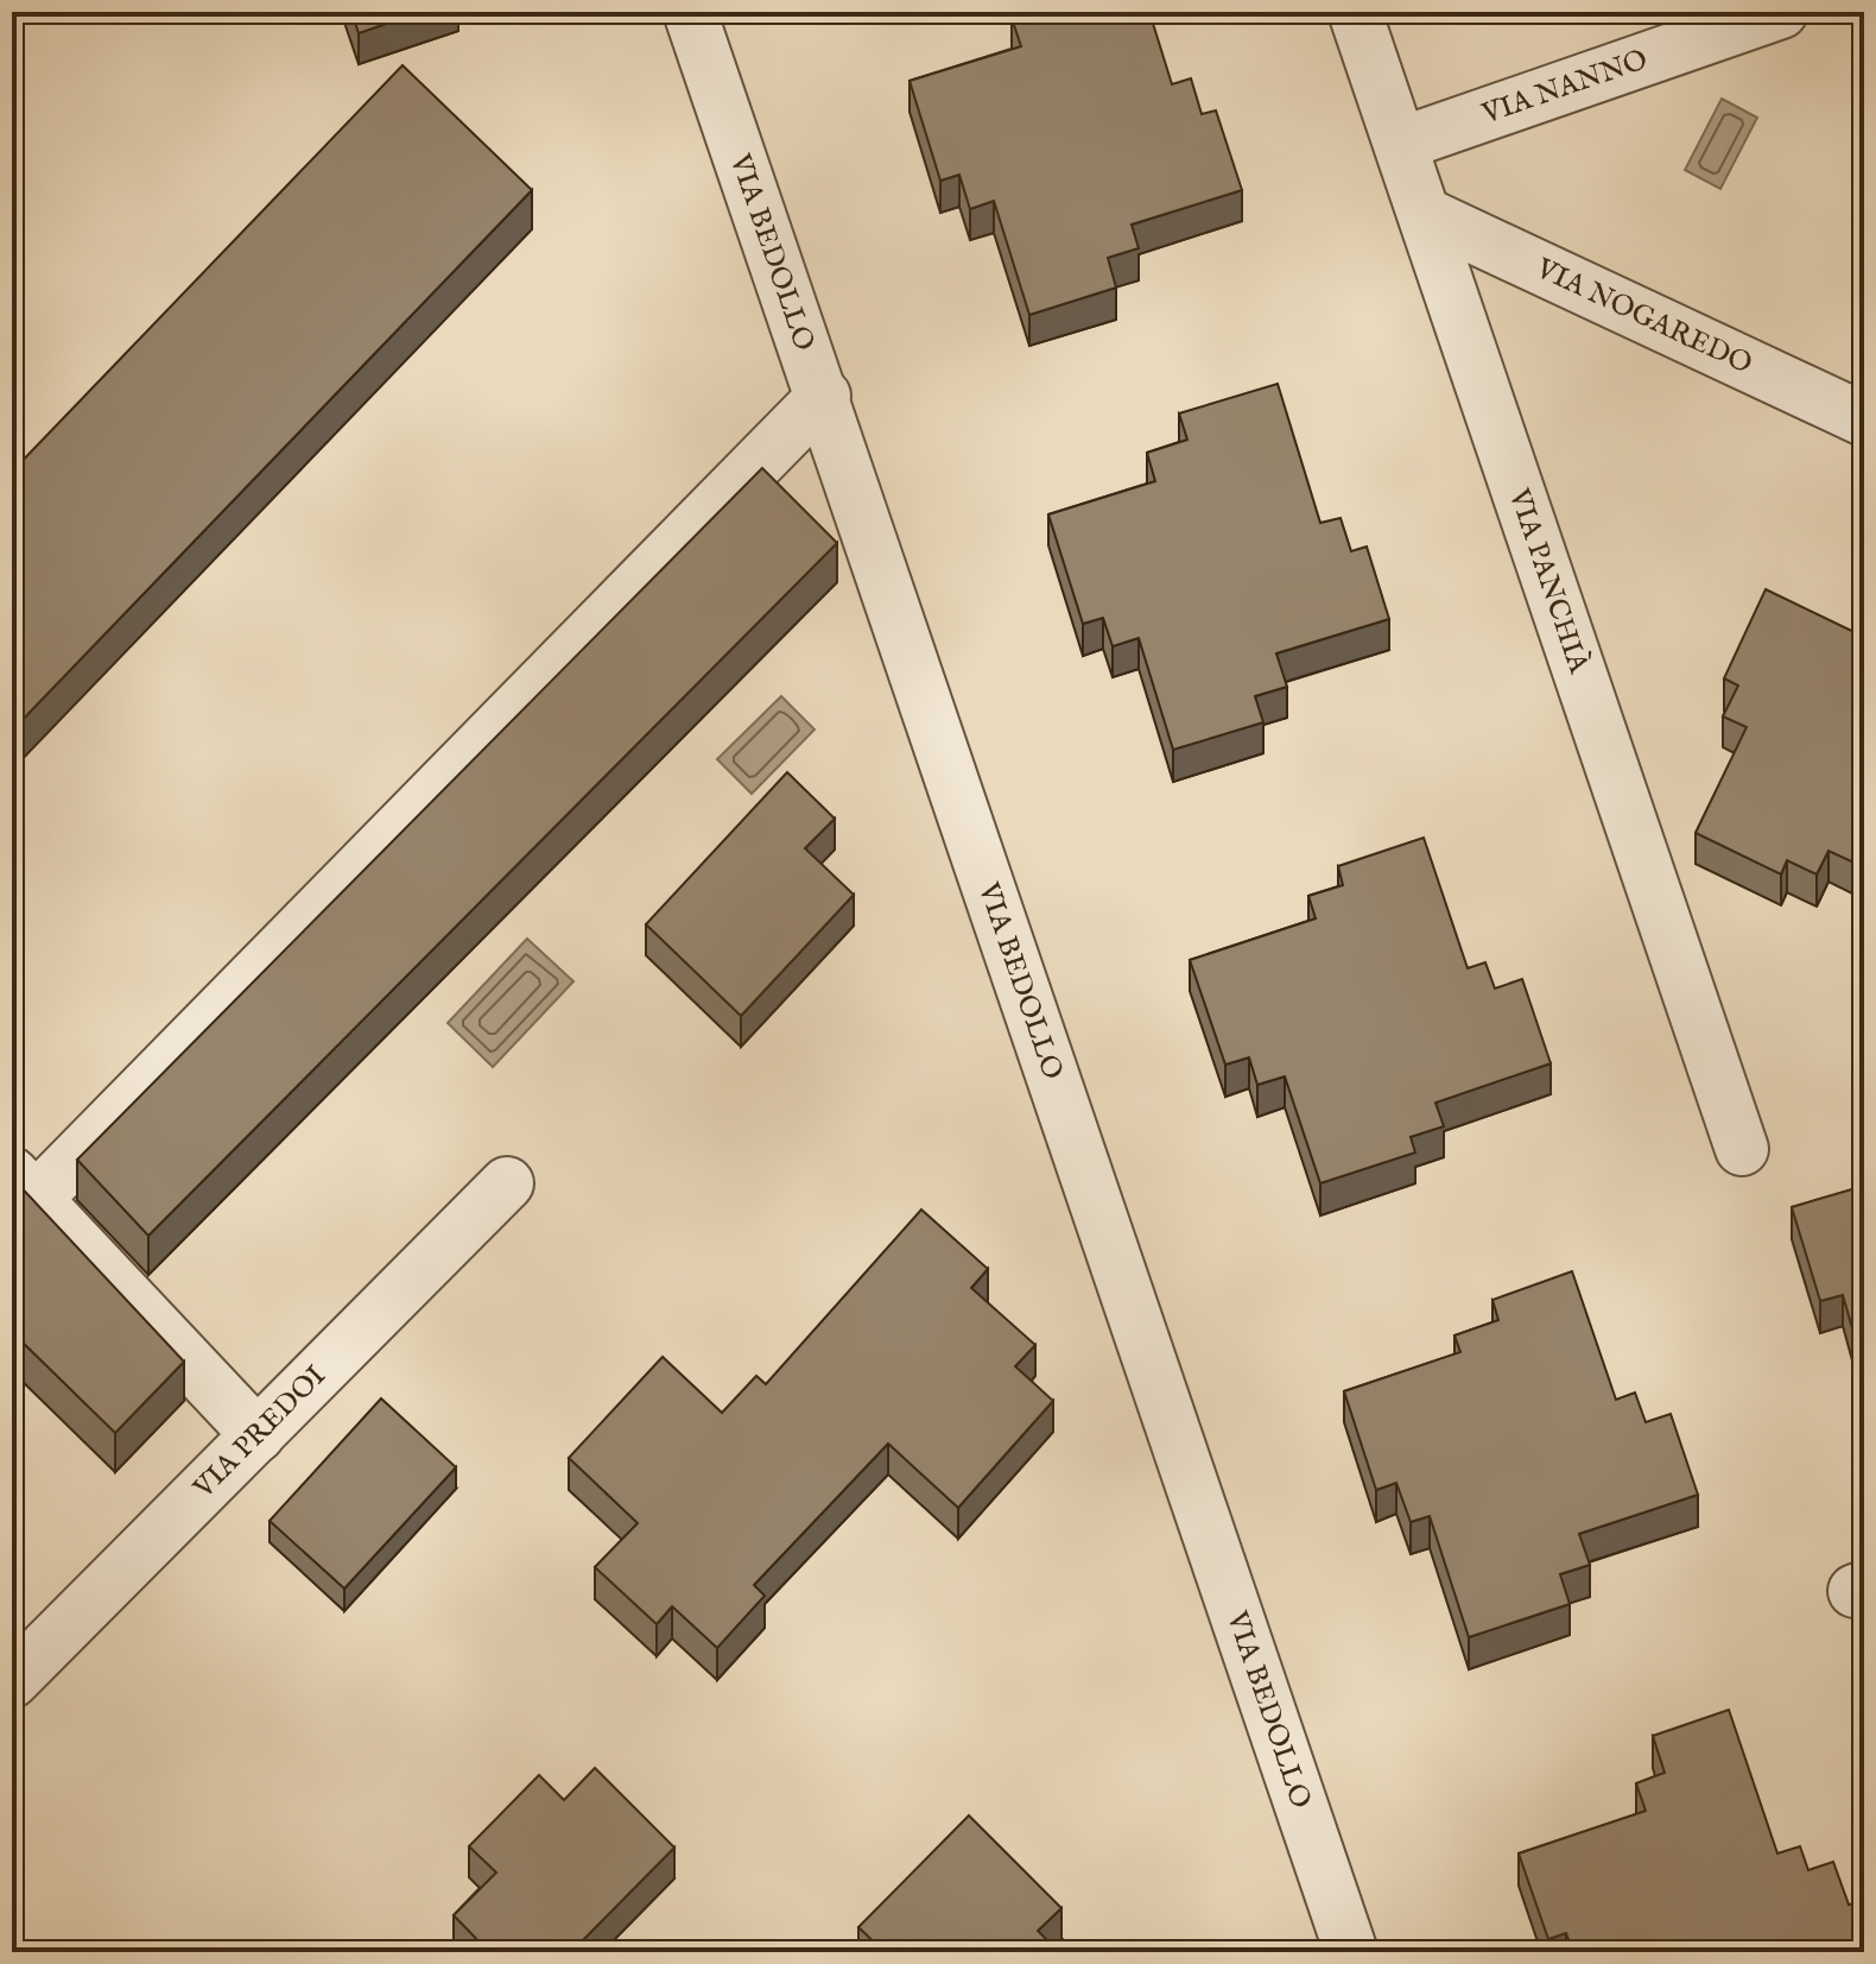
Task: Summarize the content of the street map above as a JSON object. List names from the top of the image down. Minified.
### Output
{"streets":{"street":["VIA NANNO","VIA BEDOLLO","VIA NOGAREDO","VIA PANCHIÀ","VIA PREDOI"]},"crossings":[["VIA NANNO","VIA PANCHIÀ"],["VIA NOGAREDO","VIA PANCHIÀ"]]}
